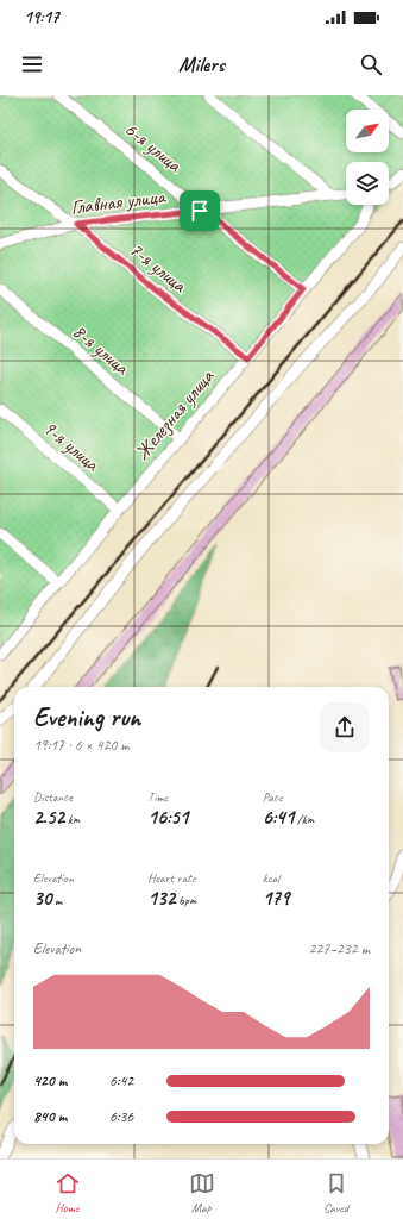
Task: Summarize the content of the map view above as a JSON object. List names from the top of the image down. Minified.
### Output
{"streets":{"street":["6-я улица","Главная улица","7-я улица","8-я улица","Железная улица","9-я улица"]},"crossings":[["6-я улица","Главная улица"],["6-я улица","Железная улица"],["Главная улица","7-я улица"],["7-я улица","Железная улица"],["8-я улица","Железная улица"],["Железная улица","9-я улица"]],"north":"top right","page":{"status":"19:17","header":"Milers","heading":["Evening run","19:17 · 6 × 420 m"],"stats":[["Distance","2.52 km"],["Time","16:51"],["Pace","6:41 /km"],["Elevation","30 m"],["Heart rate","132 bpm"],["kcal","179"]],"chart":["Elevation","227–232 m"],"list":[{"name":"420 m","note":"6:42"},{"name":"840 m","note":"6:36"}],"tabs":["Home","Map","Saved"]}}
